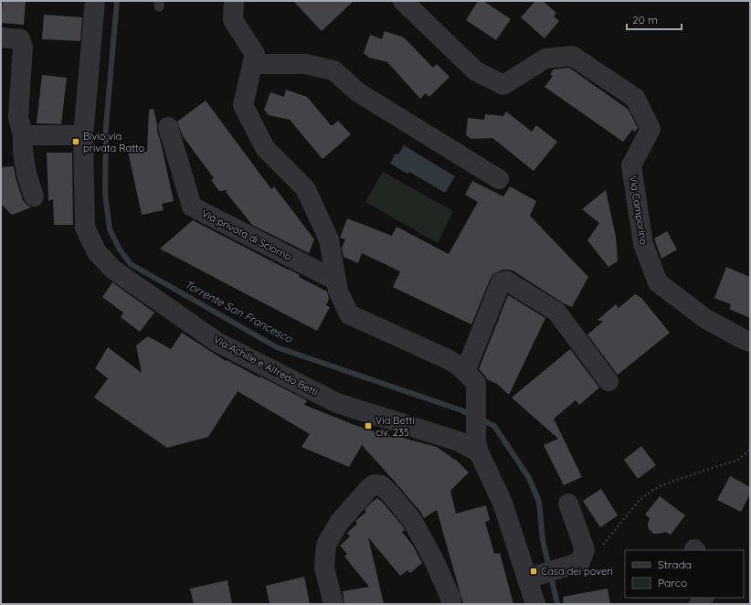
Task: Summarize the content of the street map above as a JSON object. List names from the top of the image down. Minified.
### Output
{"streets":{"street":["Via Camporino","Via privata di Sciorno","Via Achille e Alfredo Betti"]},"water":["Torrente San Francesco"],"places":{"transit":["Bivio via privata Ratto","Via Betti civ. 235","Casa dei poveri"]},"legend":["Strada","Parco"],"scale_bar":"20 m"}
